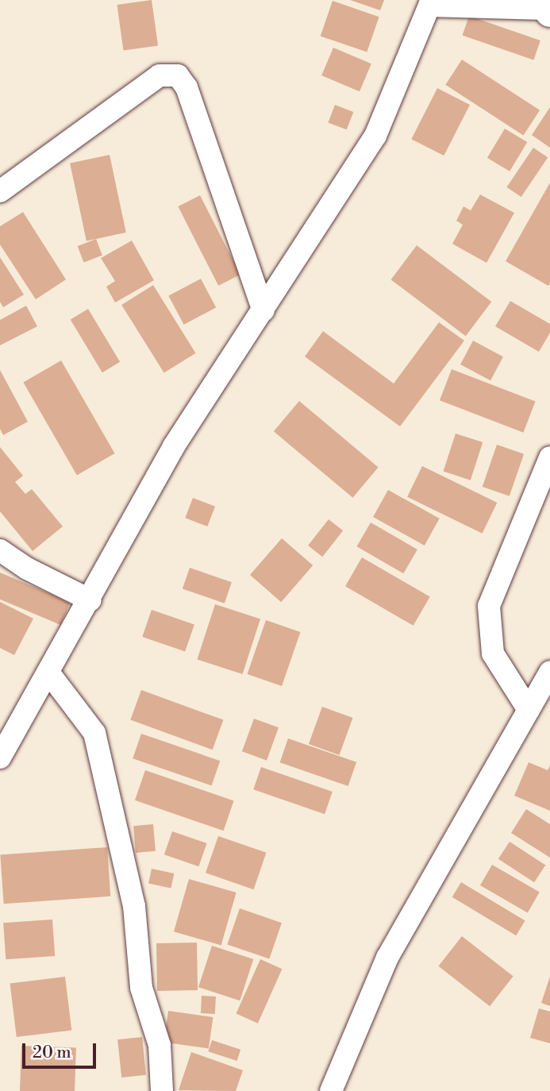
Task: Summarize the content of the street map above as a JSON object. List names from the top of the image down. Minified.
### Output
{"scale_bar":"20 m"}
